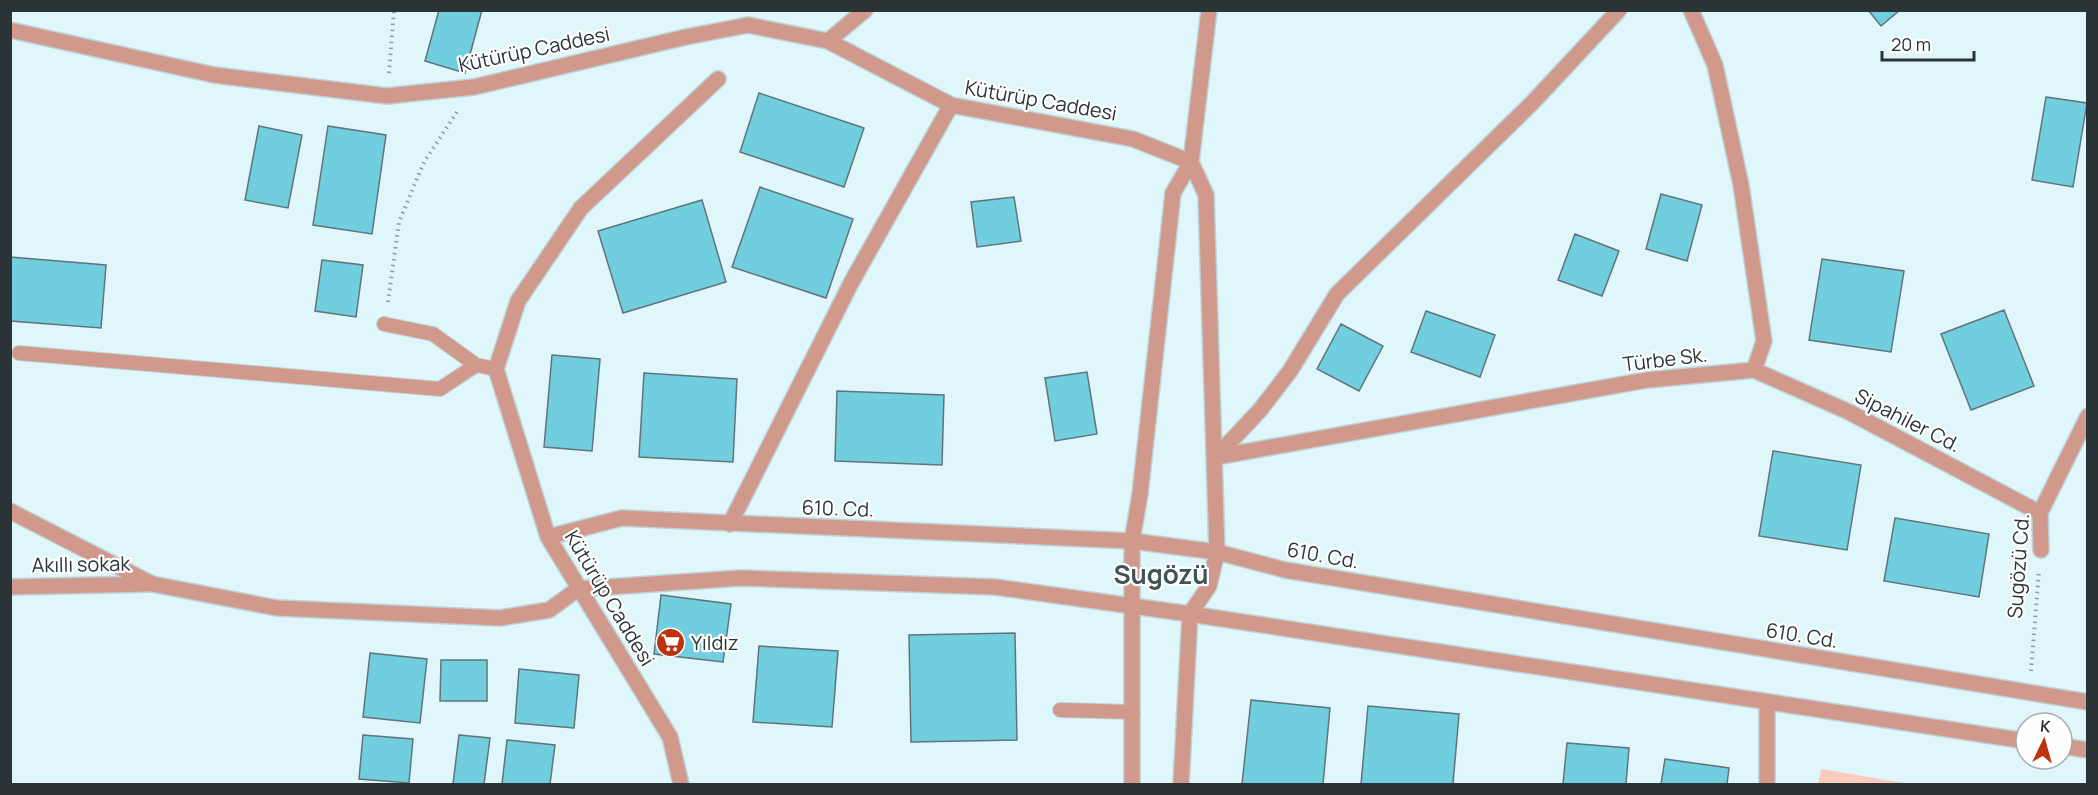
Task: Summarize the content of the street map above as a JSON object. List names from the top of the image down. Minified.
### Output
{"streets":{"street":["Kütürüp Caddesi","Türbe Sk.","Sipahiler Cd.","610. Cd.","Akıllı sokak","Sugözü Cd."]},"crossings":[["Kütürüp Caddesi","610. Cd."],["Türbe Sk.","Sipahiler Cd."],["Sipahiler Cd.","Sugözü Cd."],["610. Cd.","Sugözü Cd."]],"districts":["Sugözü"],"places":{"supermarket":["Yıldız"]},"scale_bar":"20 m","north":"top"}
